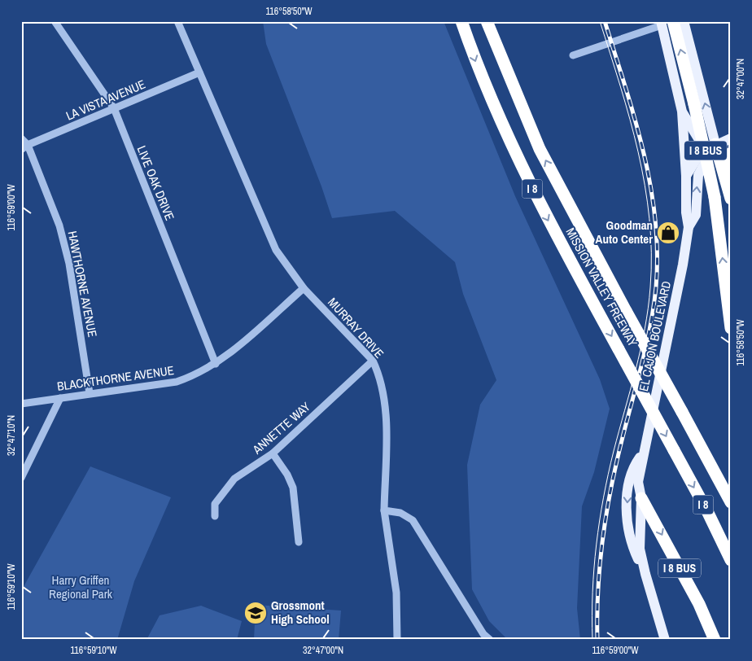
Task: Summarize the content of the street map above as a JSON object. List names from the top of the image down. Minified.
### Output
{"streets":{"highway":["I 8 BUS","I 8","MISSION VALLEY FREEWAY"],"main road":["EL CAJON BOULEVARD"],"street":["LA VISTA AVENUE","LIVE OAK DRIVE","HAWTHORNE AVENUE","MURRAY DRIVE","BLACKTHORNE AVENUE","ANNETTE WAY"]},"crossings":[["LA VISTA AVENUE","LIVE OAK DRIVE"],["LA VISTA AVENUE","HAWTHORNE AVENUE"],["LA VISTA AVENUE","MURRAY DRIVE"],["I 8 BUS","EL CAJON BOULEVARD"],["LIVE OAK DRIVE","BLACKTHORNE AVENUE"],["HAWTHORNE AVENUE","BLACKTHORNE AVENUE"],["MURRAY DRIVE","BLACKTHORNE AVENUE"],["MURRAY DRIVE","ANNETTE WAY"]],"parks":["Harry Griffen Regional Park"],"places":{"shop":["Goodman Auto Center"],"school or university":["Grossmont High School"]},"coordinates":["116°58'50\"W","32°47'00\"N","116°59'00\"W","32°47'10\"N","116°59'10\"W"]}
